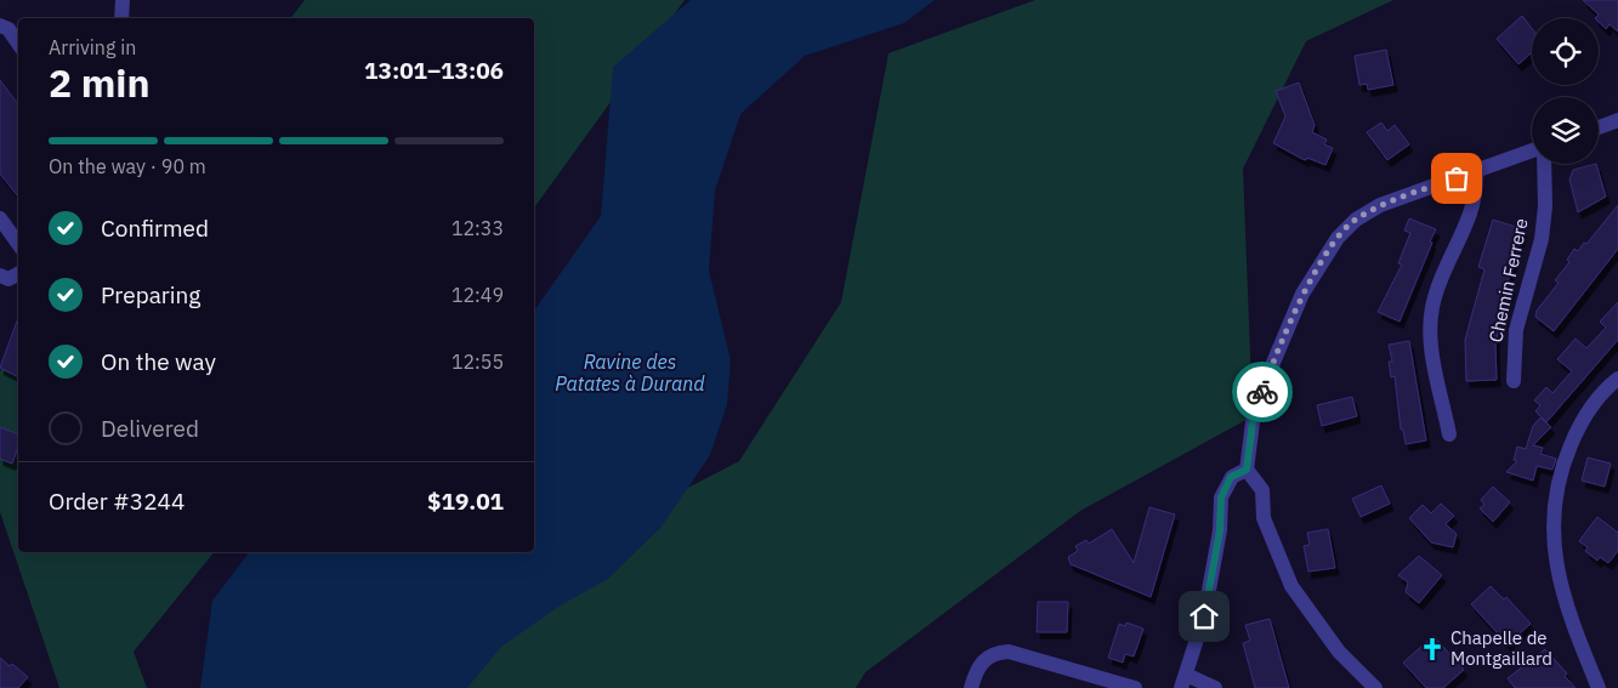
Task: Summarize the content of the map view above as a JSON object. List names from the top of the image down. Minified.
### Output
{"streets":{"street":["Chemin Ferrere"]},"water":["Ravine des Patates à Durand"],"places":{"church":["Chapelle de Montgaillard"]},"page":{"heading":["2 min","Arriving in","13:01–13:06"],"panel":["Order #3244","$19.01"],"bar":"On the way · 90 m","list":[["Confirmed","12:33"],["Preparing","12:49"],["On the way","12:55"],"Delivered"]}}
